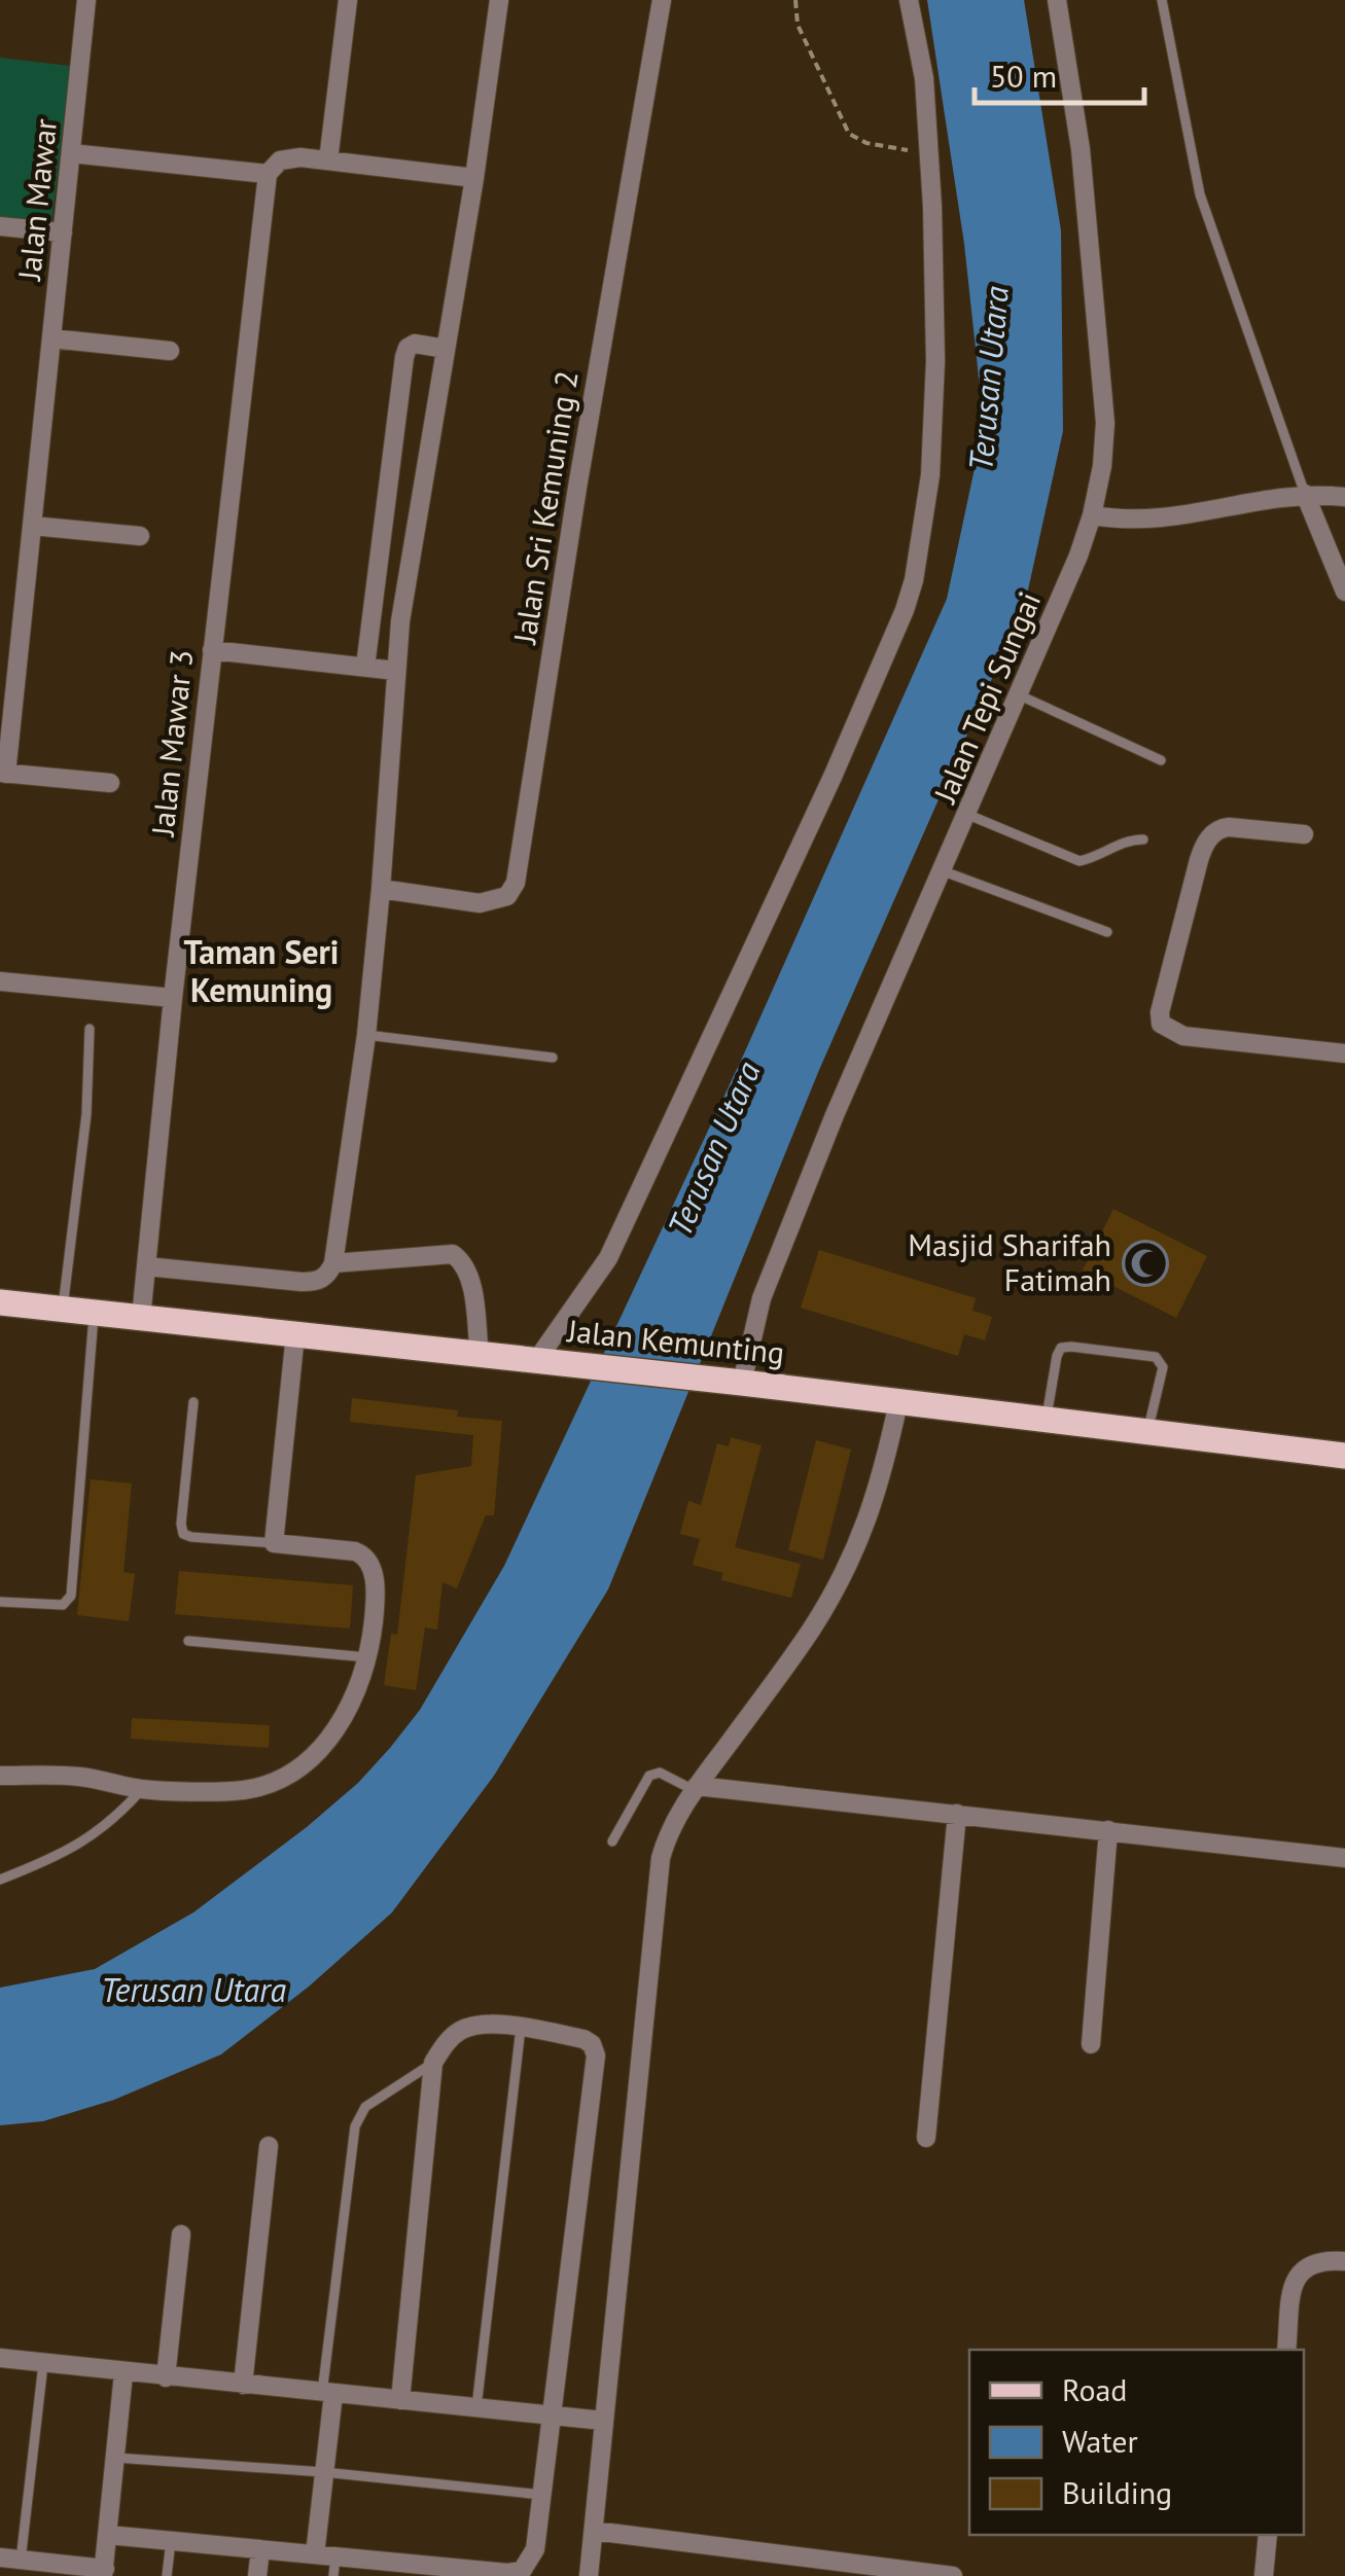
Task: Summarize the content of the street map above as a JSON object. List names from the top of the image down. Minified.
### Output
{"streets":{"main road":["Jalan Kemunting"],"street":["Jalan Mawar","Jalan Sri Kemuning 2","Jalan Tepi Sungai","Jalan Mawar 3"]},"crossings":[["Jalan Tepi Sungai","Jalan Kemunting"],["Jalan Mawar 3","Jalan Kemunting"]],"districts":["Taman Seri Kemuning"],"water":["Terusan Utara"],"places":{"mosque":["Masjid Sharifah Fatimah"]},"legend":["Road","Water","Building"],"scale_bar":"50 m"}
